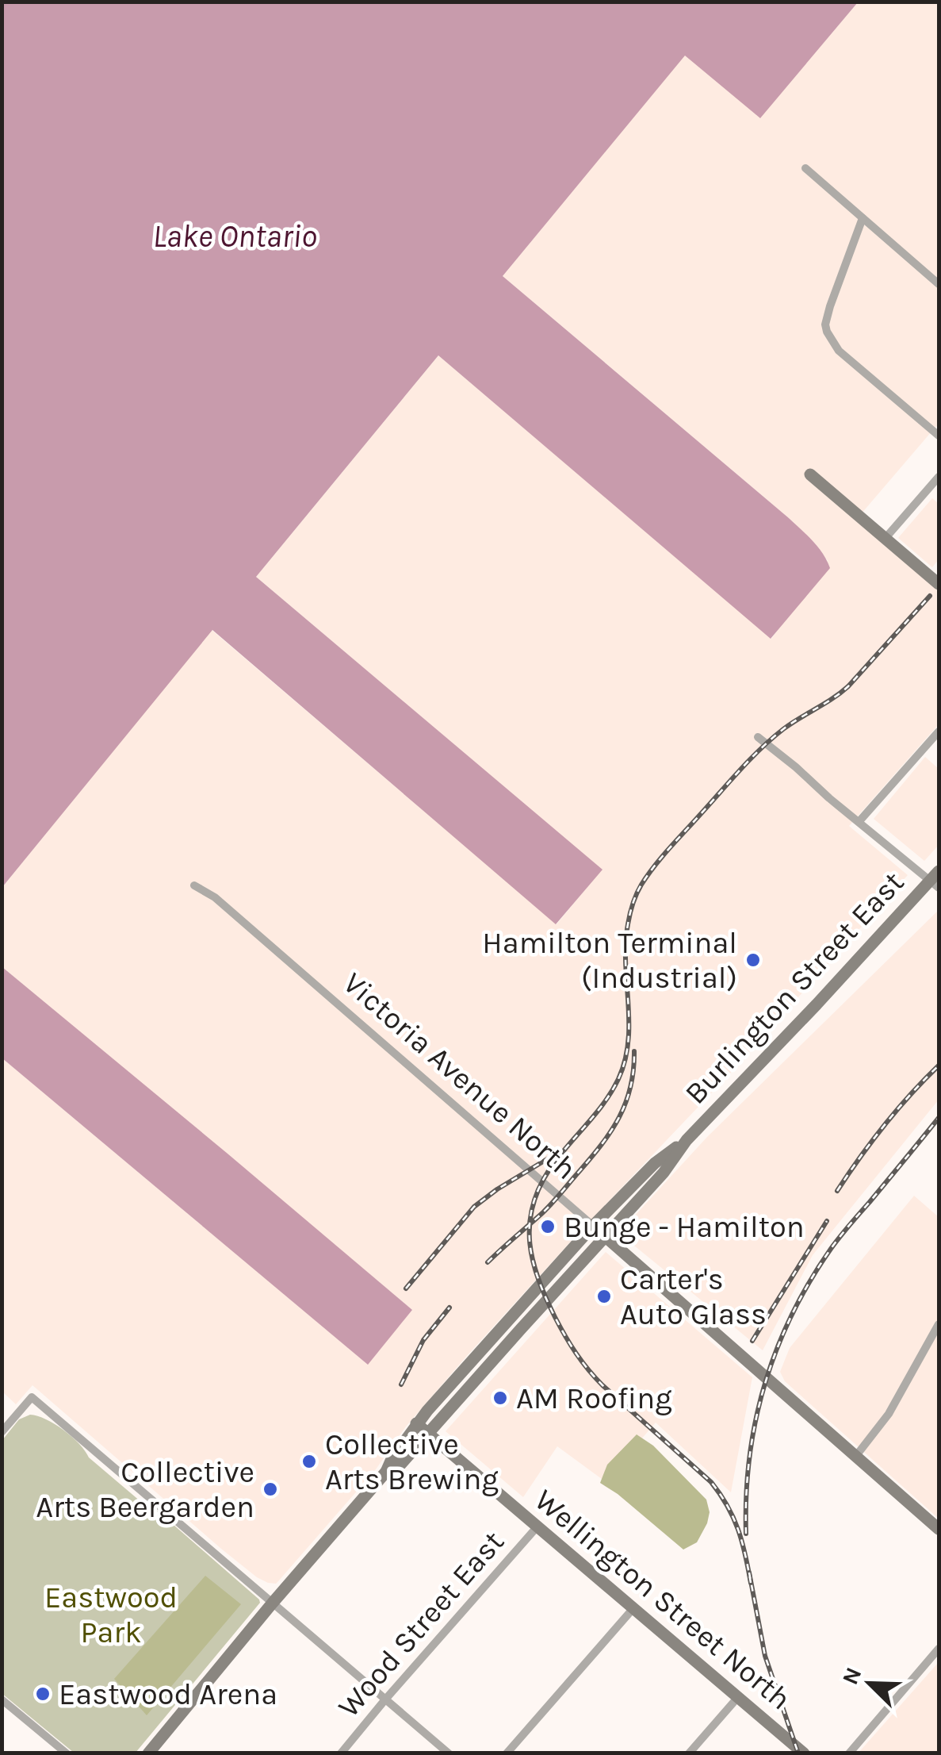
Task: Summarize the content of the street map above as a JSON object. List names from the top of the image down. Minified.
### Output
{"streets":{"main road":["Burlington Street East","Victoria Avenue North","Wellington Street North"],"street":["Wood Street East"]},"crossings":[["Burlington Street East","Victoria Avenue North"],["Burlington Street East","Wellington Street North"],["Wellington Street North","Wood Street East"]],"water":["Lake Ontario"],"parks":["Eastwood Park"],"places":["Hamilton Terminal (Industrial)","Bunge - Hamilton","Carter's Auto Glass","AM Roofing","Collective Arts Brewing","Collective Arts Beergarden","Eastwood Arena"],"north":"top left"}
